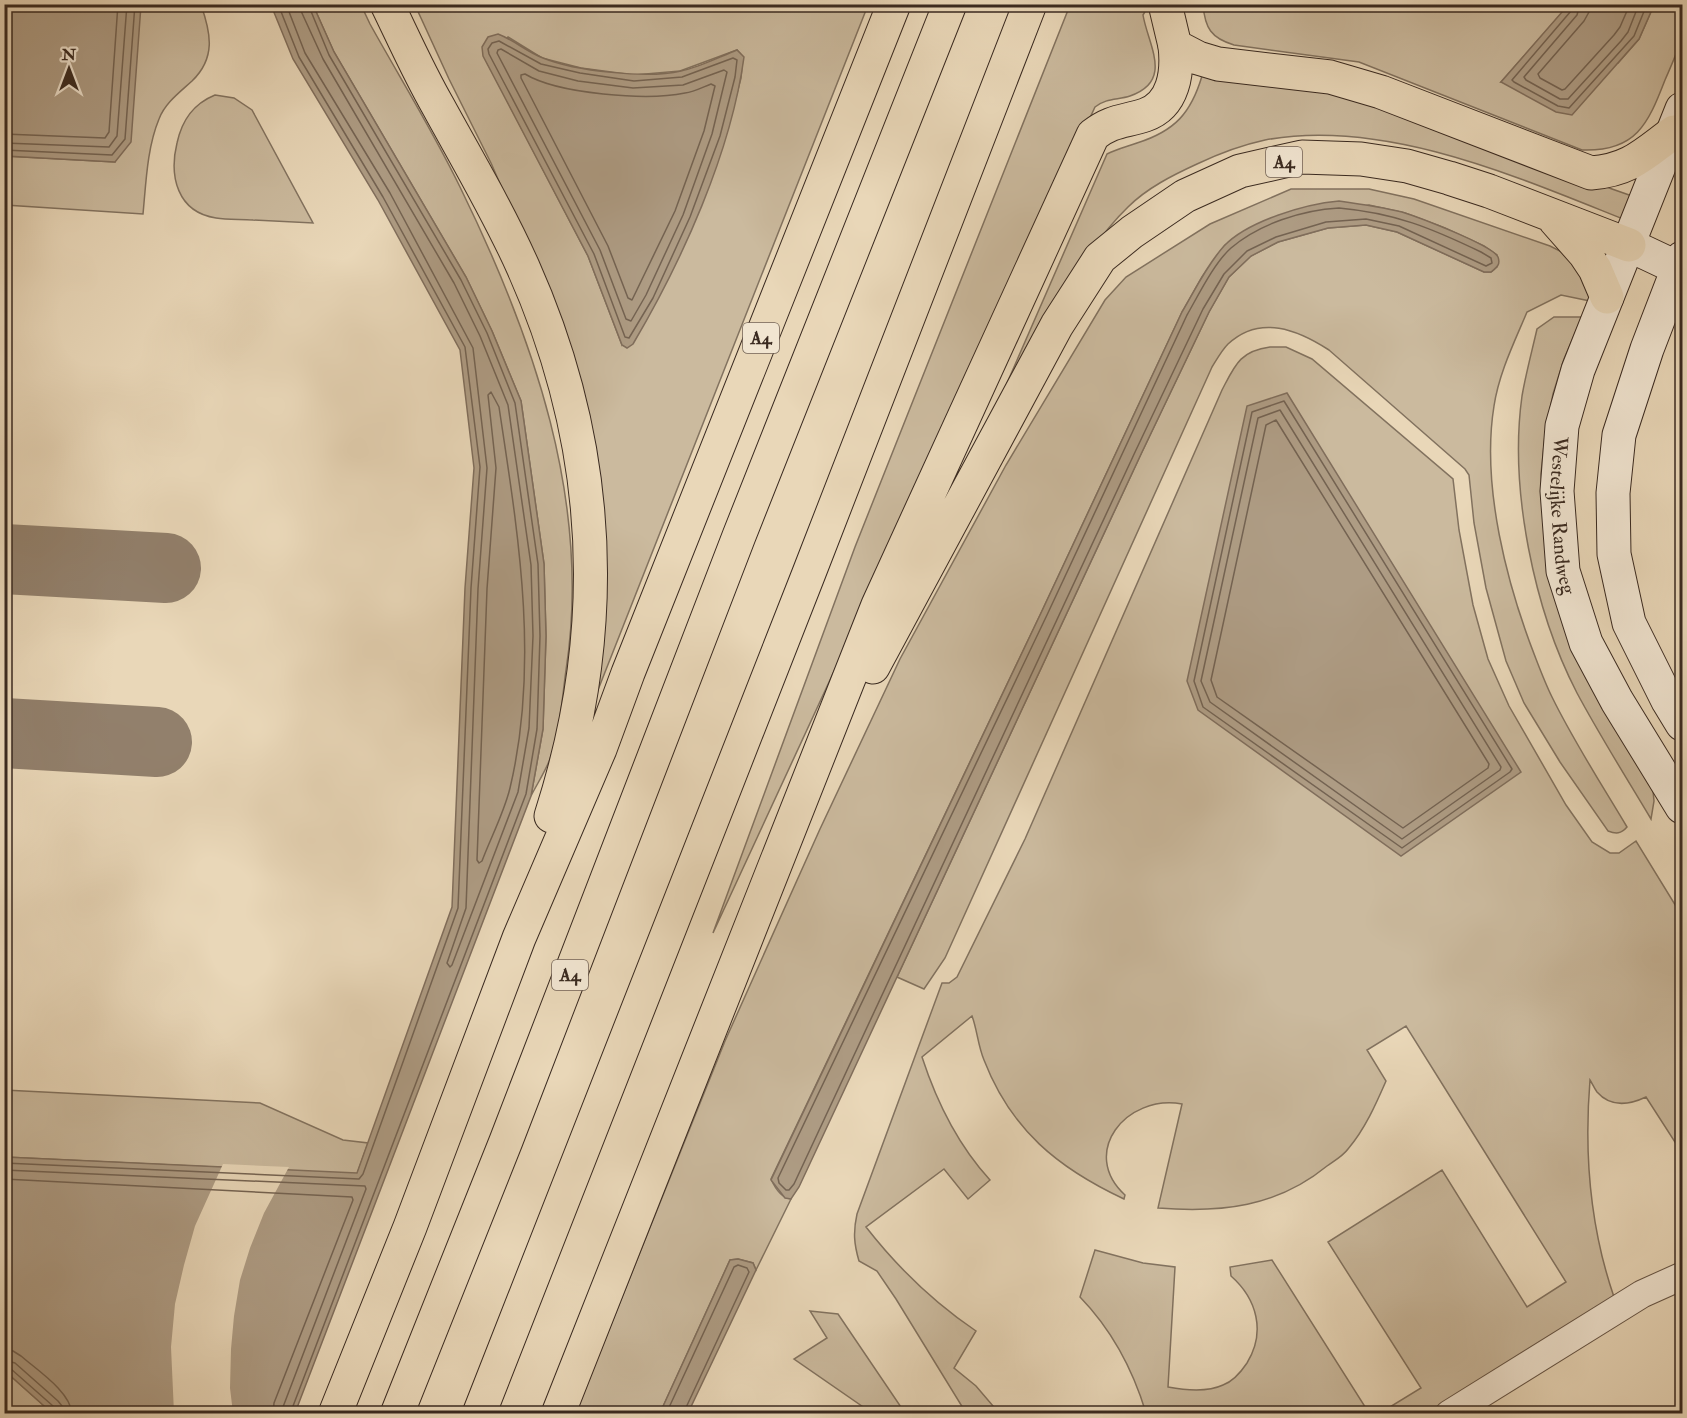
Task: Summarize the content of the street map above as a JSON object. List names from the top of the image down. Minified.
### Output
{"streets":{"main road":["A4"],"street":["Westelijke Randweg"]},"crossings":[["A4","Westelijke Randweg"]],"north":"top"}
